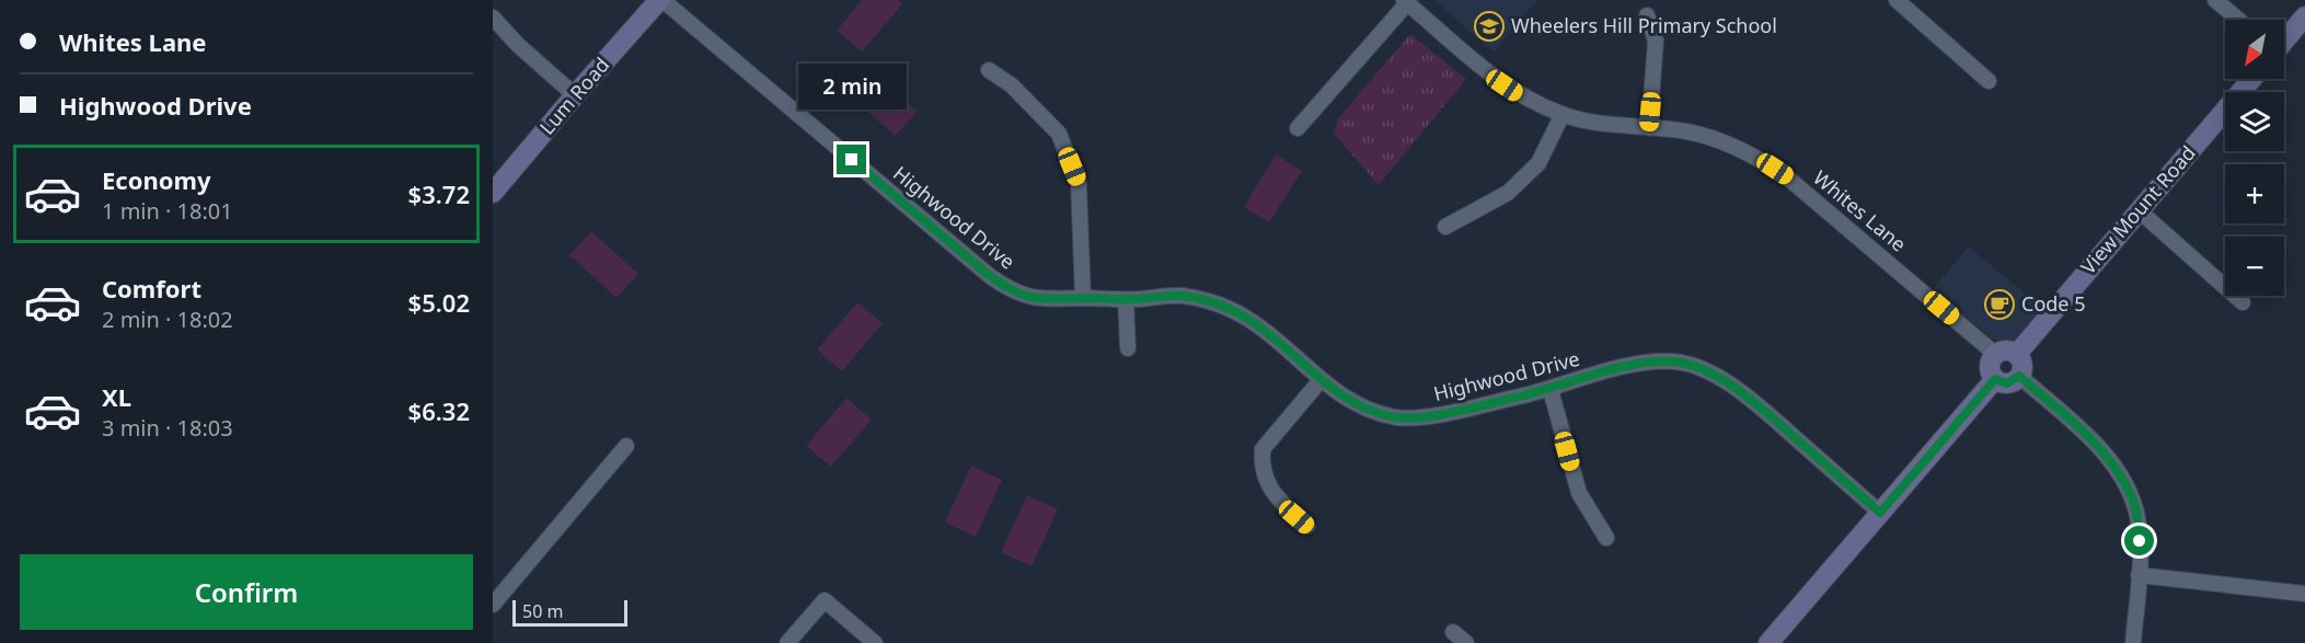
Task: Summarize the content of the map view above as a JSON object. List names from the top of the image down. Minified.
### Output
{"streets":{"street":["Lum Road","View Mount Road","Whites Lane","Highwood Drive"]},"crossings":[["Lum Road","Highwood Drive"],["View Mount Road","Whites Lane"]],"places":{"school or university":["Wheelers Hill Primary School"],"cafe":["Code 5"]},"scale_bar":"50 m","north":"bottom left","page":{"banner":["Whites Lane","Highwood Drive"],"map_buttons":["+","−"],"bubble":"2 min","list":[{"name":"Economy","note":"1 min · 18:01","value":"$3.72"},{"name":"Comfort","note":"2 min · 18:02","value":"$5.02"},{"name":"XL","note":"3 min · 18:03","value":"$6.32"}],"buttons":"Confirm","scale":"50 m"}}
